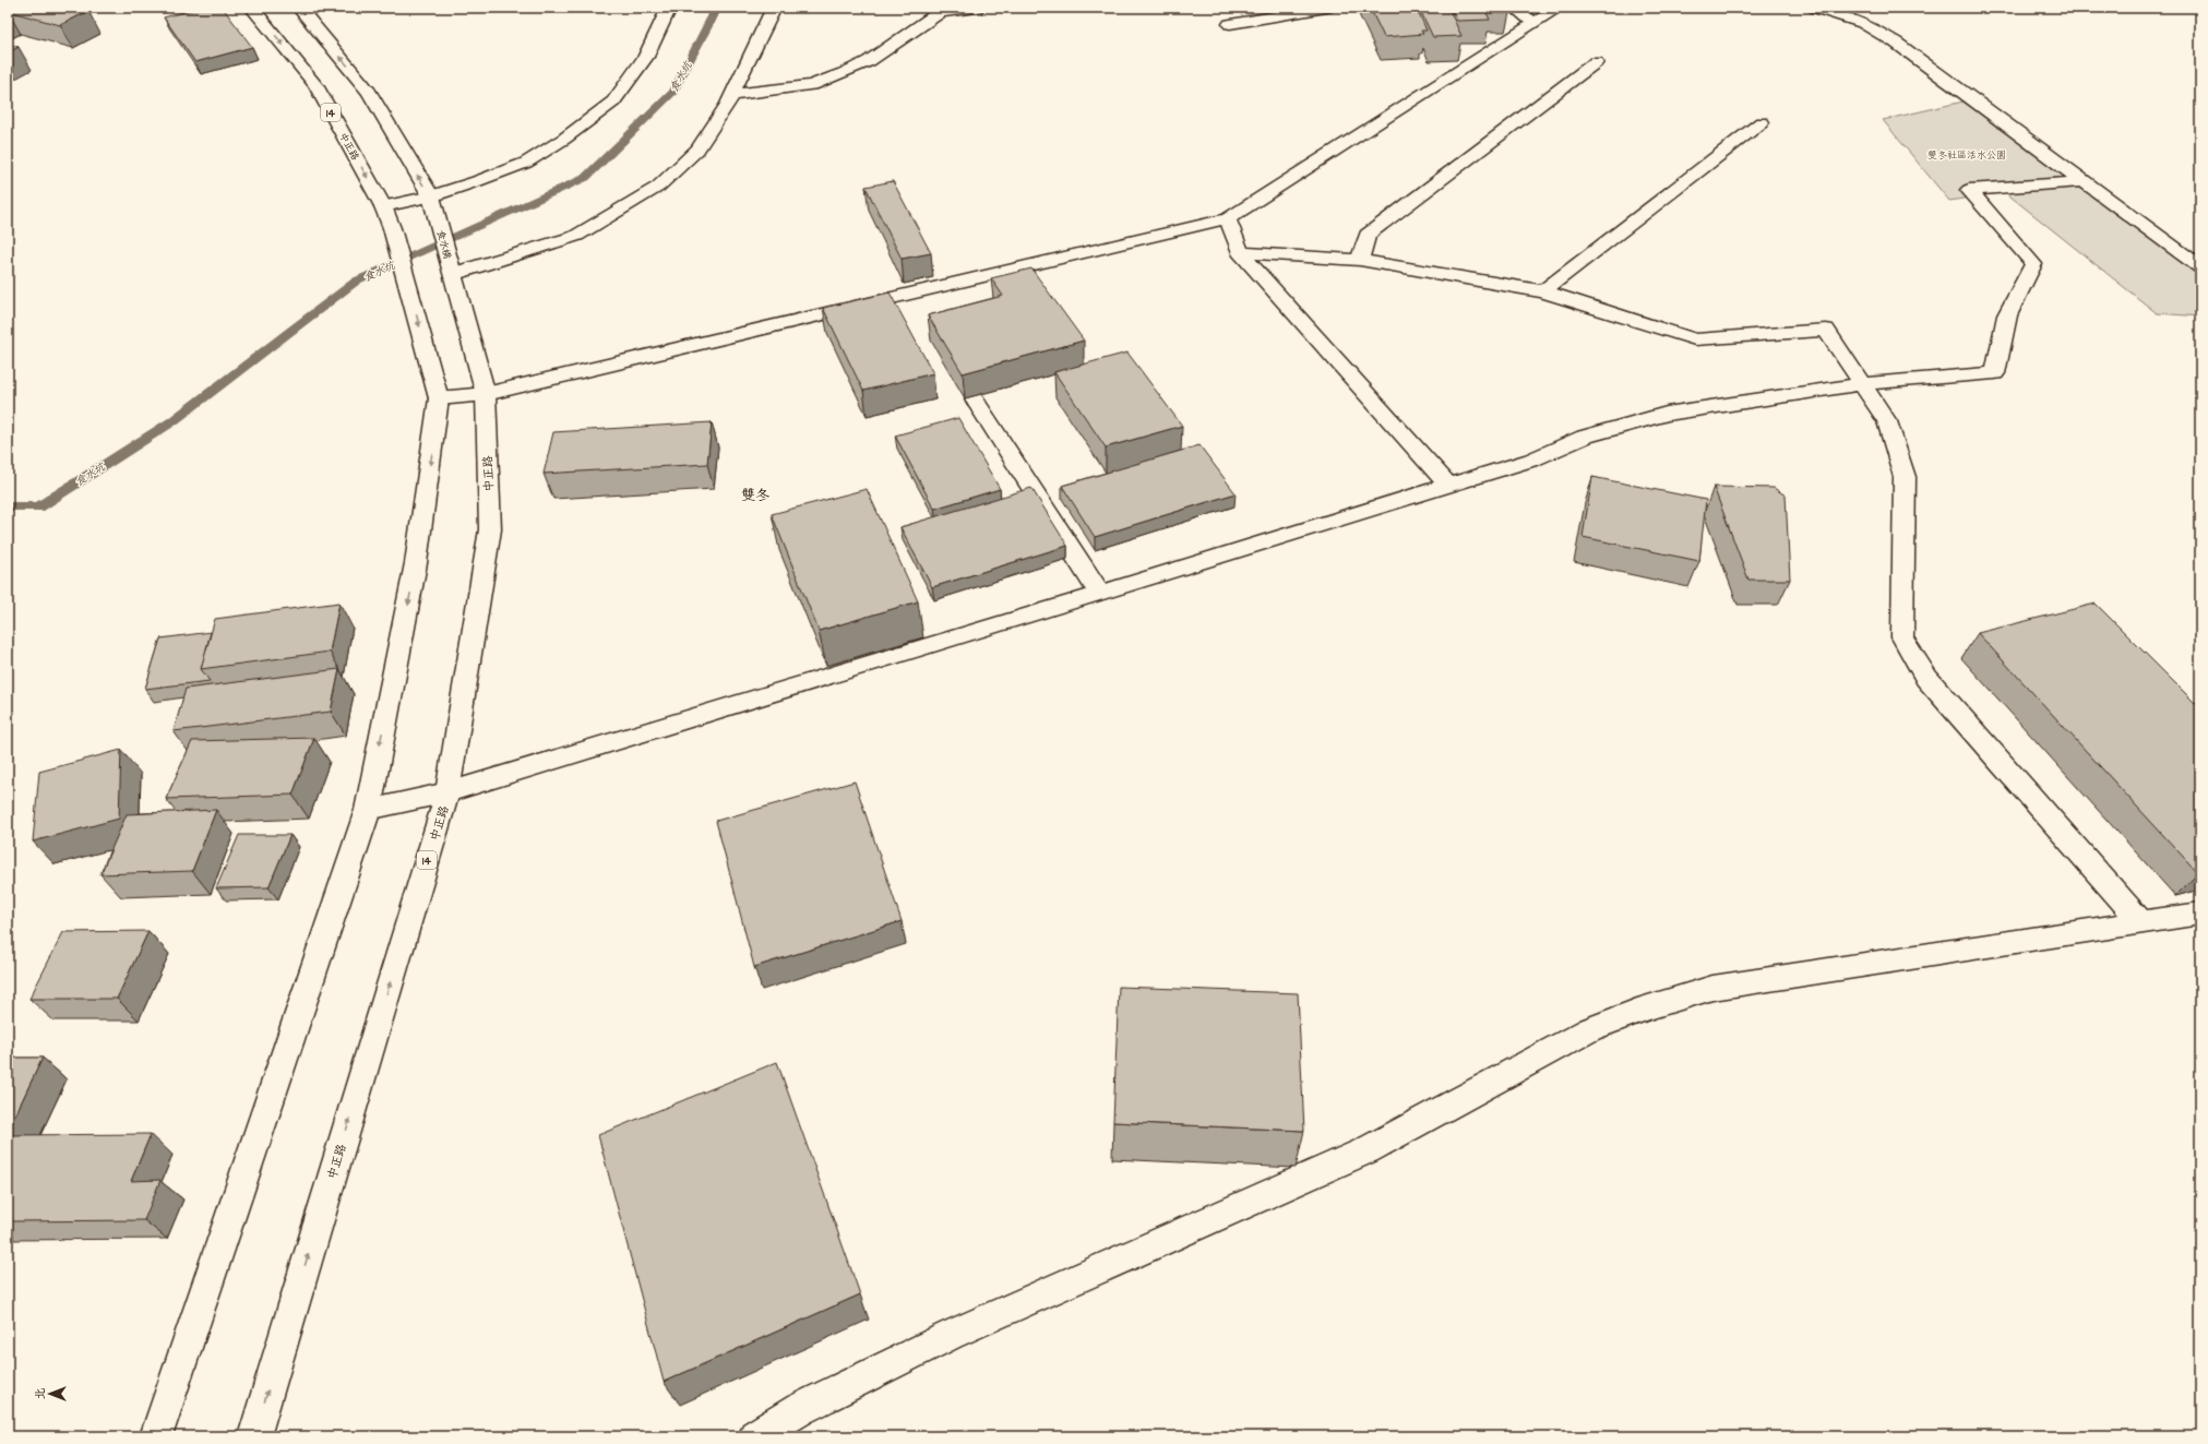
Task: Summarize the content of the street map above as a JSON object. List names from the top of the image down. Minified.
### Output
{"streets":{"street":["14","中正路","食水橋"]},"crossings":[["14","中正路"],["14","食水橋"],["中正路","食水橋"]],"districts":["雙冬"],"water":["食水坑"],"parks":["雙冬社區活水公園"],"north":"left"}
